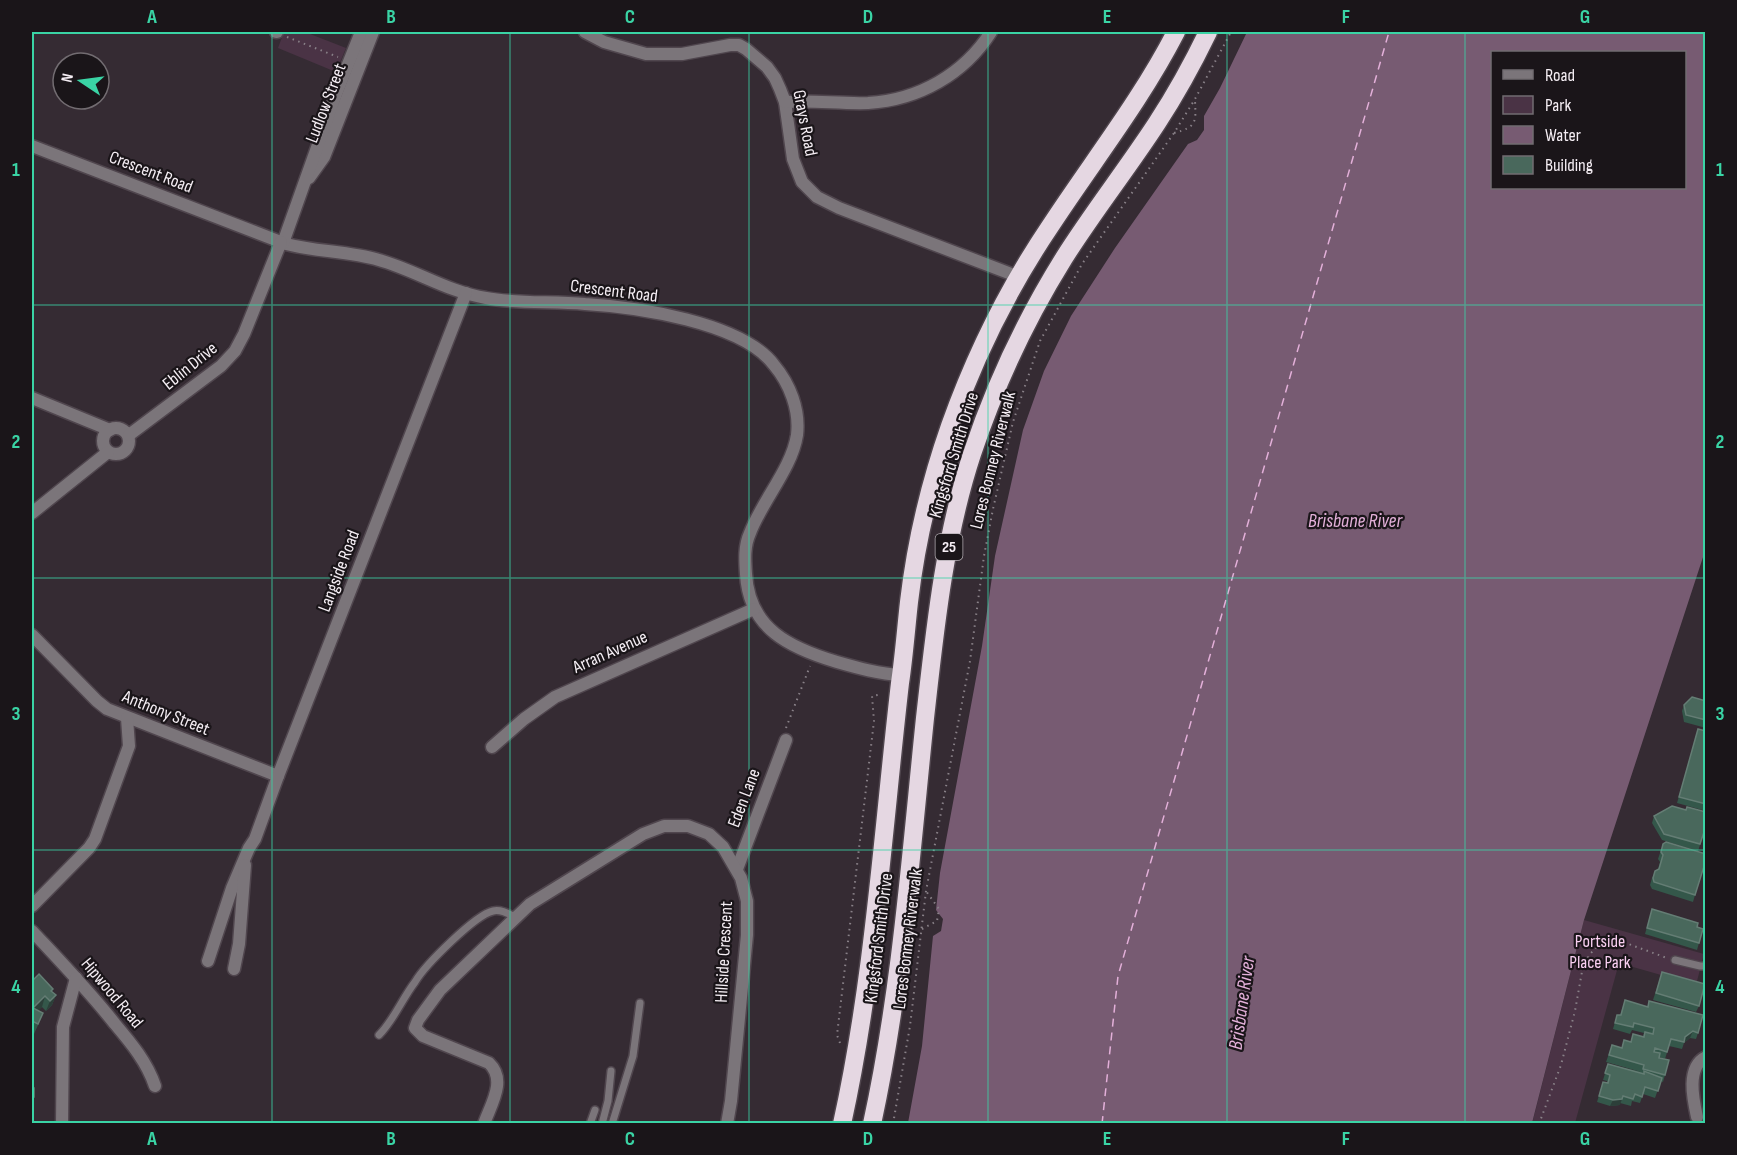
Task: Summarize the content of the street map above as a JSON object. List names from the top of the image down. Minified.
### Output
{"streets":{"highway":["Kingsford Smith Drive","25"],"street":["Ludlow Street","Grays Road","Crescent Road","Eblin Drive","Langside Road","Arran Avenue","Anthony Street","Eden Lane","Hillside Crescent","Hipwood Road"],"path":["Lores Bonney Riverwalk"]},"crossings":[["Ludlow Street","Crescent Road"],["Ludlow Street","Eblin Drive"],["Grays Road","Kingsford Smith Drive"],["Crescent Road","Eblin Drive"],["Crescent Road","Kingsford Smith Drive"],["Crescent Road","Langside Road"],["Crescent Road","Arran Avenue"],["Langside Road","Anthony Street"],["Eden Lane","Hillside Crescent"]],"water":["Brisbane River"],"parks":["Portside Place Park"],"legend":["Road","Park","Water","Building"],"north":"left","grid":{"columns":["A","B","C","D","E","F","G"],"rows":["1","2","3","4"]}}
